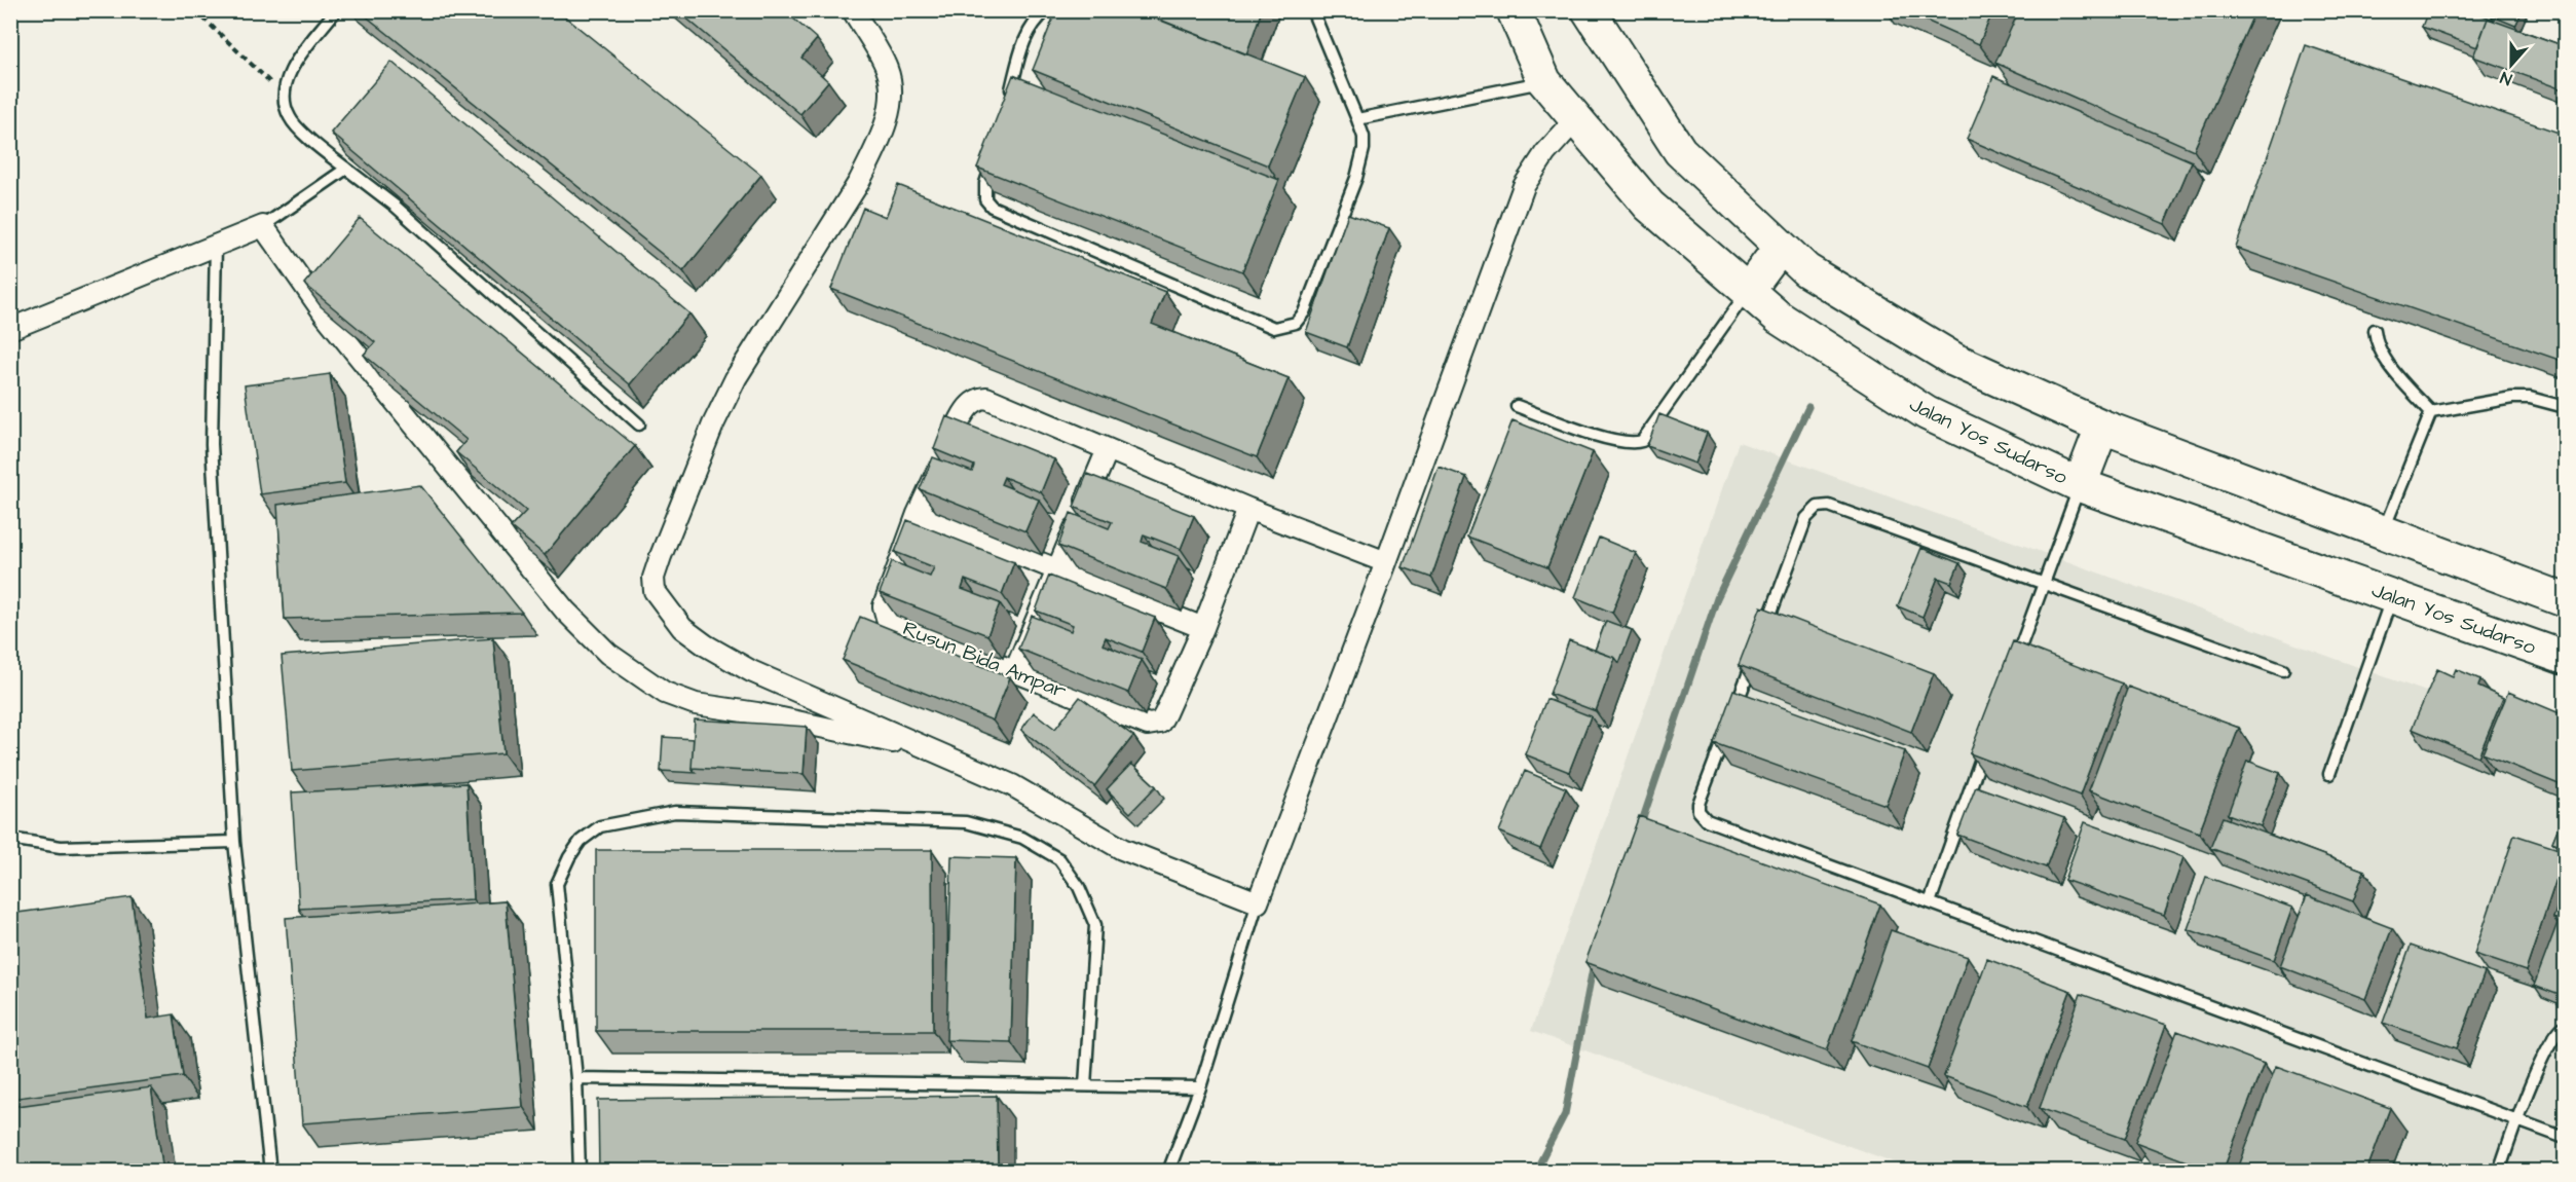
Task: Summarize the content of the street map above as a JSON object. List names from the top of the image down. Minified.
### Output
{"streets":{"main road":["Jalan Yos Sudarso"],"street":["Rusun Bida Ampar"]},"north":"bottom"}
